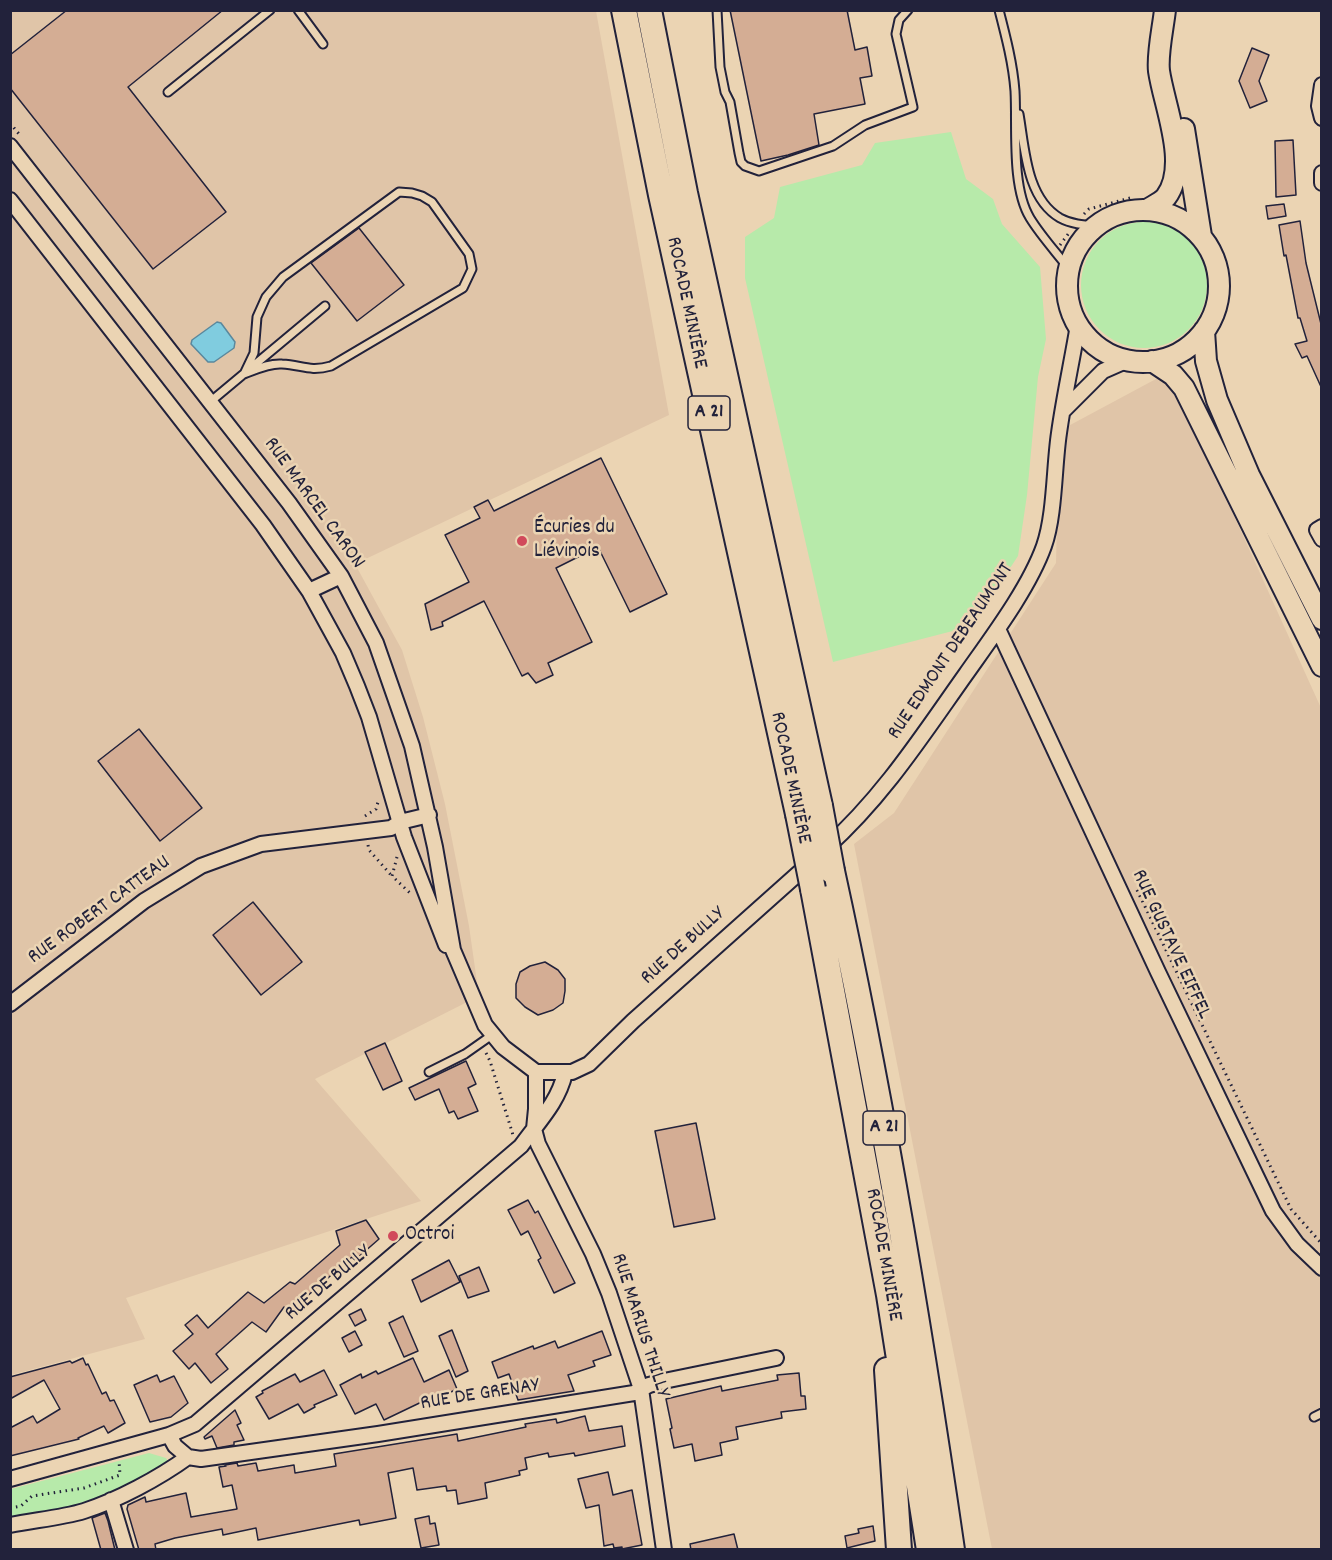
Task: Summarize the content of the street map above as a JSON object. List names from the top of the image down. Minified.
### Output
{"streets":{"highway":["ROCADE MINIÈRE","A 21"],"street":["RUE MARCEL CARON","RUE EDMONT DEBEAUMONT","RUE ROBERT CATTEAU","RUE GUSTAVE EIFFEL","RUE DE BULLY","RUE MARIUS THILLY","RUE DE GRENAY"]},"crossings":[["RUE MARCEL CARON","RUE ROBERT CATTEAU"],["RUE EDMONT DEBEAUMONT","RUE GUSTAVE EIFFEL"],["RUE EDMONT DEBEAUMONT","RUE DE BULLY"],["RUE DE BULLY","RUE MARIUS THILLY"],["RUE MARIUS THILLY","RUE DE GRENAY"]],"places":["Écuries du Liévinois","Octroi"]}
